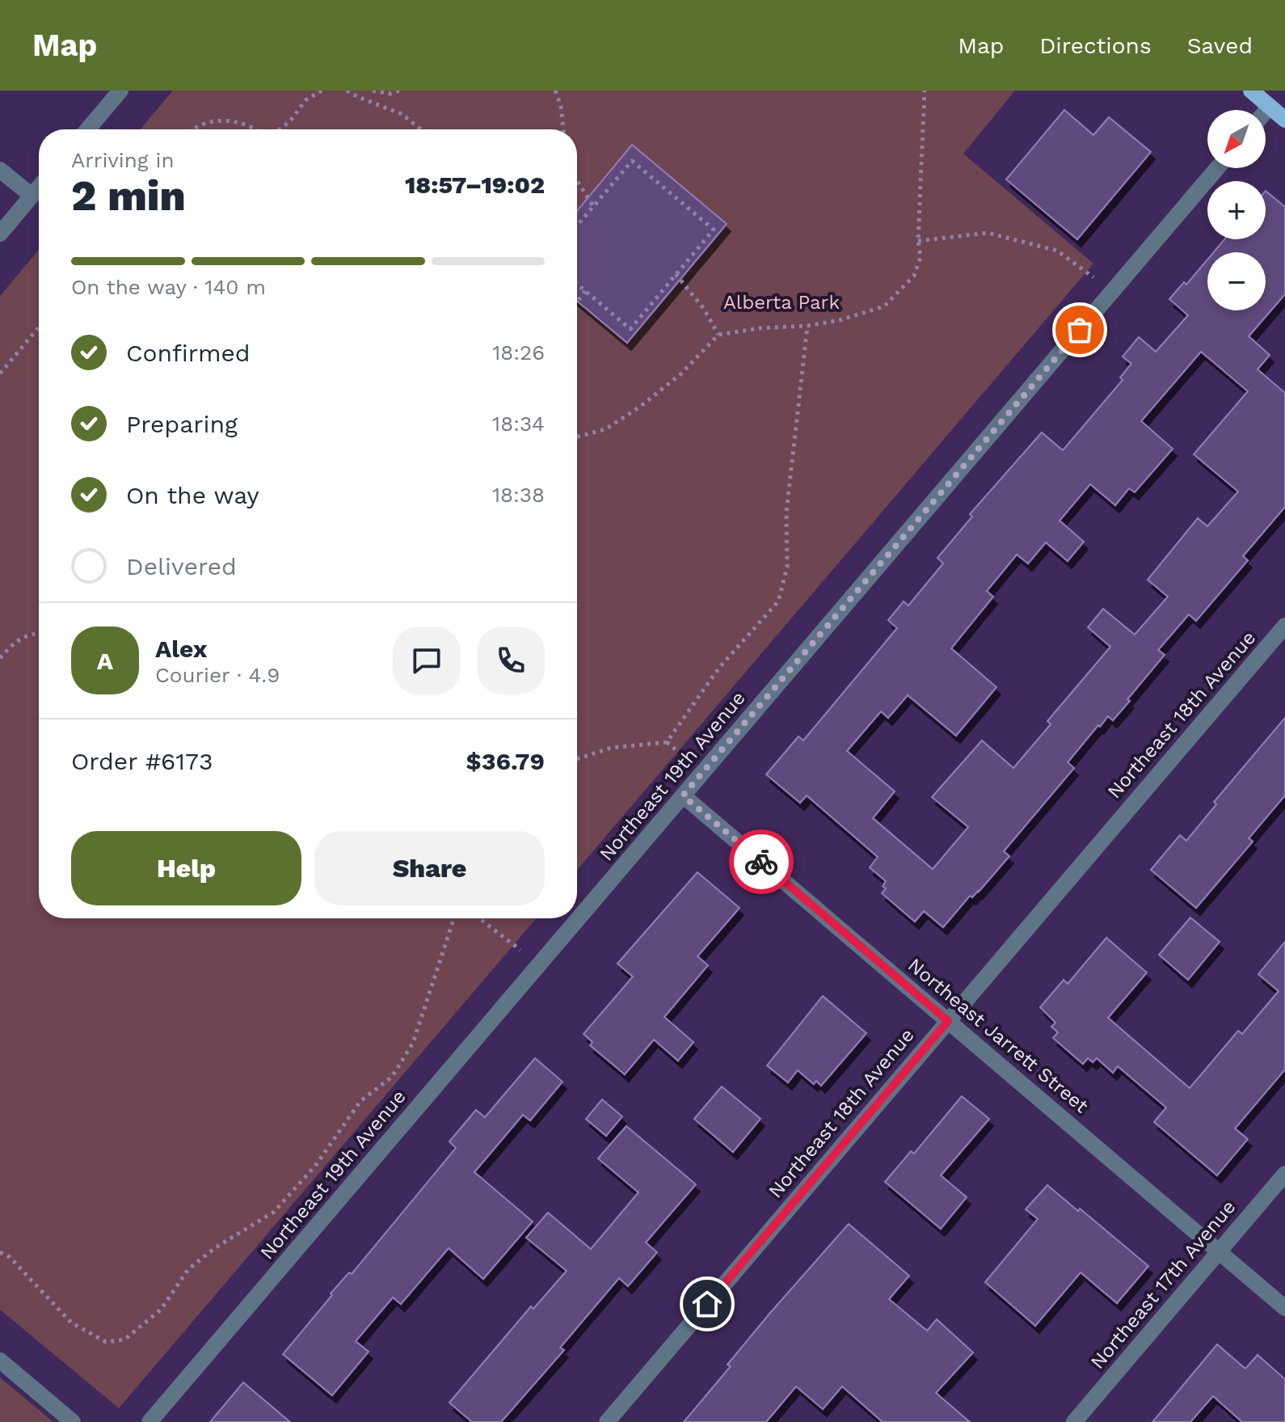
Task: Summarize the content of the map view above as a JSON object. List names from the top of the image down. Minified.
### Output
{"streets":{"street":["Northeast 18th Avenue","Northeast 19th Avenue","Northeast Jarrett Street","Northeast 17th Avenue"]},"crossings":[["Northeast 18th Avenue","Northeast Jarrett Street"],["Northeast 19th Avenue","Northeast Jarrett Street"],["Northeast Jarrett Street","Northeast 17th Avenue"]],"parks":["Alberta Park"],"north":"bottom left","page":{"header":"Map","nav":["Map","Directions","Saved"],"map_buttons":["+","−"],"heading":["2 min","Arriving in","18:57–19:02"],"panel":["Alex","Courier · 4.9","Order #6173","$36.79"],"bar":"On the way · 140 m","list":[["Confirmed","18:26"],["Preparing","18:34"],["On the way","18:38"],"Delivered"],"round":"A","buttons":["Help","Share"]}}
